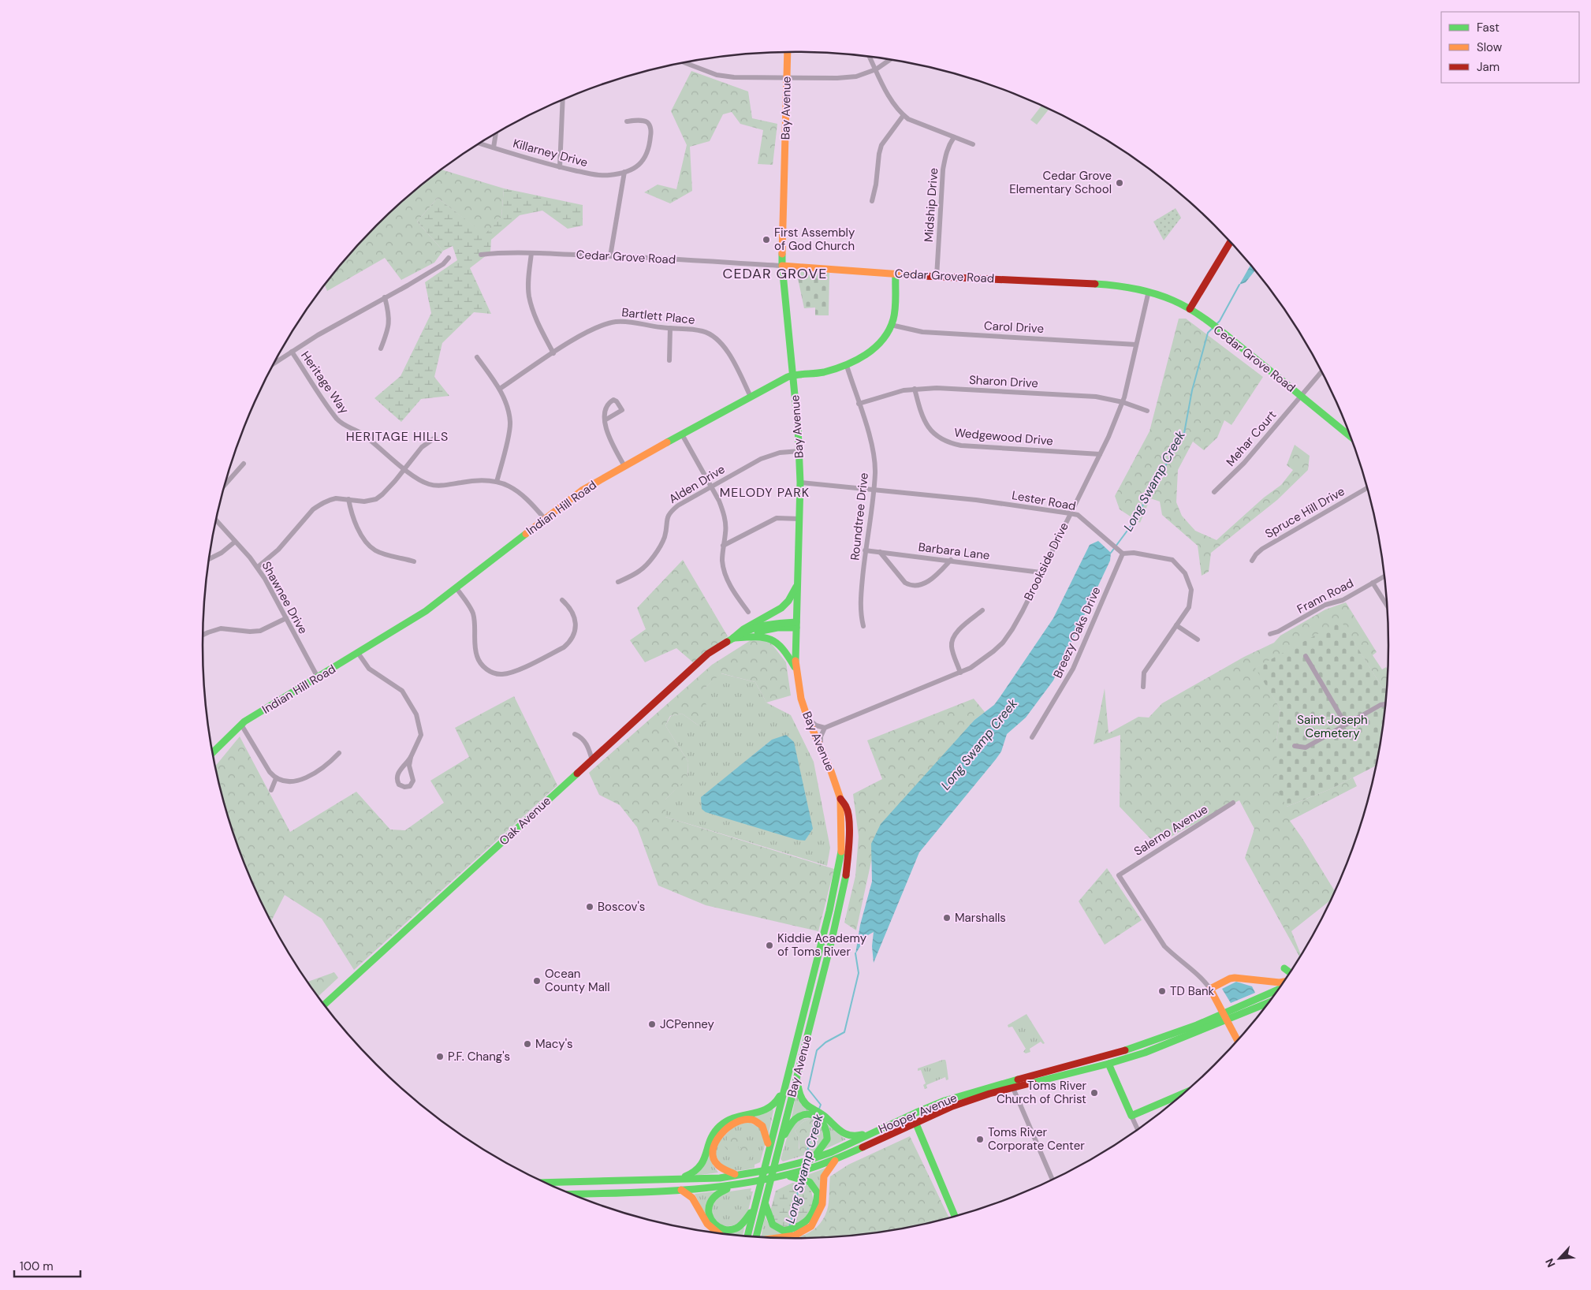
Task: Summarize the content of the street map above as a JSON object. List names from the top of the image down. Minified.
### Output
{"streets":{"main road":["Bay Avenue","Cedar Grove Road","Indian Hill Road","Oak Avenue","Hooper Avenue"],"street":["Killarney Drive","Midship Drive","Bartlett Place","Carol Drive","Sharon Drive","Heritage Way","Wedgewood Drive","Mehar Court","Alden Drive","Lester Road","Spruce Hill Drive","Roundtree Drive","Barbara Lane","Brookside Drive","Frann Road","Shawnee Drive","Breezy Oaks Drive","Salerno Avenue"]},"crossings":[["Bay Avenue","Cedar Grove Road"],["Bay Avenue","Alden Drive"],["Bay Avenue","Lester Road"],["Bay Avenue","Indian Hill Road"],["Bay Avenue","Oak Avenue"],["Bay Avenue","Hooper Avenue"],["Midship Drive","Cedar Grove Road"],["Cedar Grove Road","Mehar Court"],["Cedar Grove Road","Indian Hill Road"],["Cedar Grove Road","Brookside Drive"],["Bartlett Place","Indian Hill Road"],["Carol Drive","Indian Hill Road"],["Carol Drive","Brookside Drive"],["Sharon Drive","Wedgewood Drive"],["Sharon Drive","Roundtree Drive"],["Sharon Drive","Brookside Drive"],["Heritage Way","Indian Hill Road"],["Wedgewood Drive","Brookside Drive"],["Lester Road","Roundtree Drive"],["Lester Road","Brookside Drive"],["Lester Road","Breezy Oaks Drive"],["Indian Hill Road","Roundtree Drive"],["Indian Hill Road","Shawnee Drive"],["Roundtree Drive","Barbara Lane"],["Barbara Lane","Brookside Drive"]],"districts":["CEDAR GROVE","HERITAGE HILLS","MELODY PARK"],"water":["Long Swamp Creek"],"parks":["Saint Joseph Cemetery"],"places":["Cedar Grove Elementary School","First Assembly of God Church","Boscov's","Marshalls","Kiddie Academy of Toms River","Ocean County Mall","TD Bank","JCPenney","Macy's","P.F. Chang's","Toms River Church of Christ","Toms River Corporate Center"],"legend":["Fast","Slow","Jam"],"scale_bar":"100 m","north":"bottom left"}
